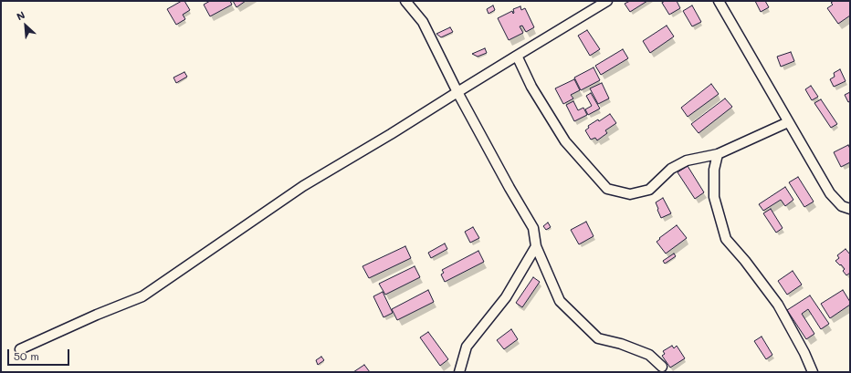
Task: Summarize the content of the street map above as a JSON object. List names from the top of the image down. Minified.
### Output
{"scale_bar":"50 m","north":"top left"}
